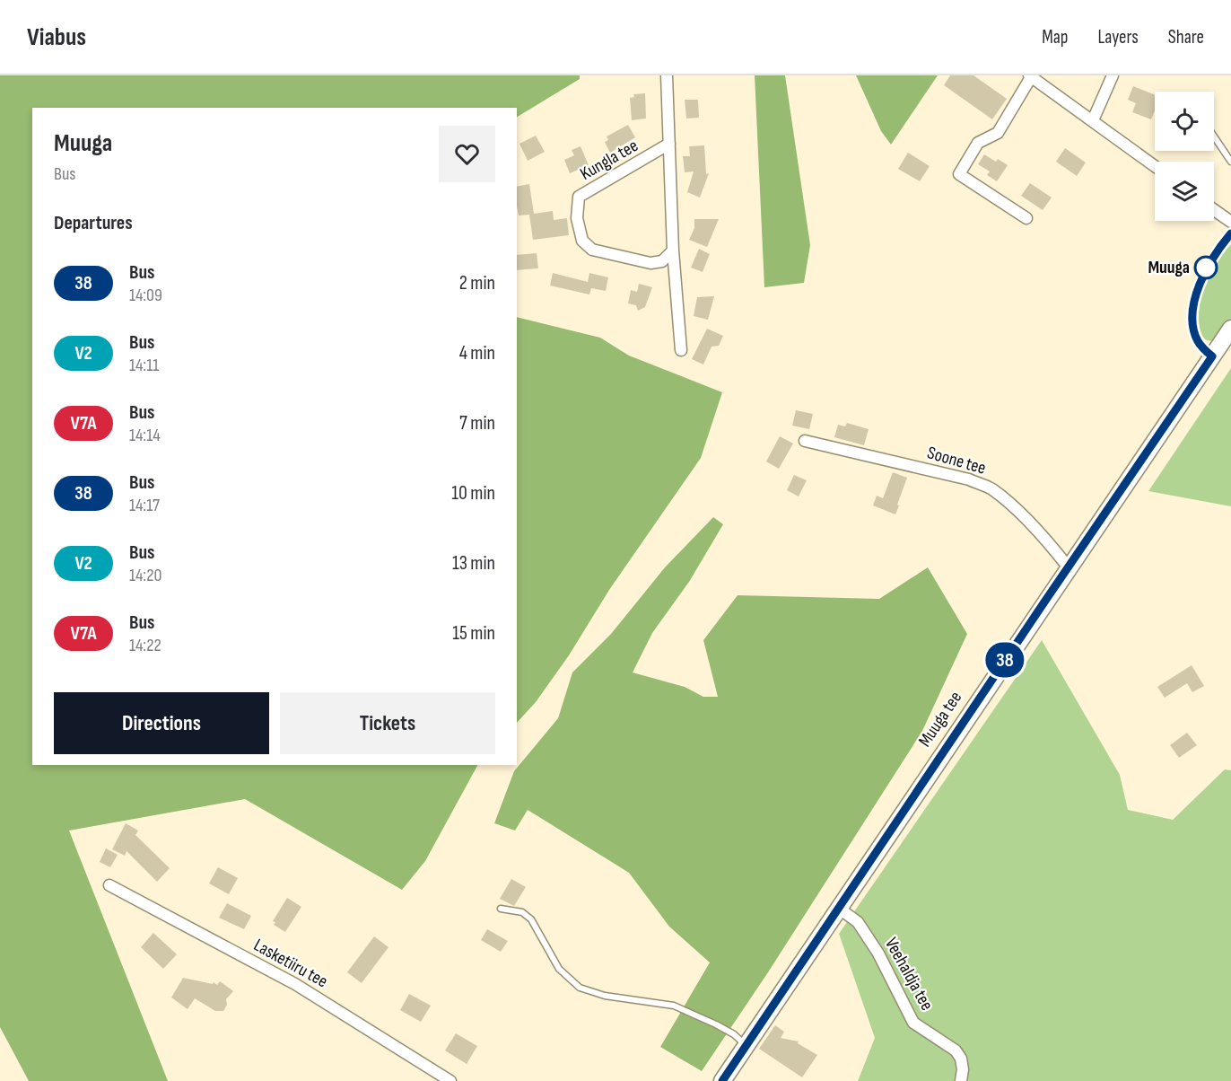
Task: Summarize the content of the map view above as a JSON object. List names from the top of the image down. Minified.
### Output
{"streets":{"street":["Kungla tee","Soone tee","Muuga tee","Lasketiiru tee","Veehaldja tee"]},"crossings":[["Soone tee","Muuga tee"],["Muuga tee","Veehaldja tee"]],"places":["Muuga"],"lines":["bus line 38"],"page":{"header":"Viabus","nav":["Map","Layers","Share"],"on_map":"38","heading":[["Muuga","Bus"],"Departures"],"list":[{"mark":"38","name":"Bus","note":"14:09","value":"2 min"},{"mark":"V2","name":"Bus","note":"14:11","value":"4 min"},{"mark":"V7A","name":"Bus","note":"14:14","value":"7 min"},{"mark":"38","name":"Bus","note":"14:17","value":"10 min"},{"mark":"V2","name":"Bus","note":"14:20","value":"13 min"},{"mark":"V7A","name":"Bus","note":"14:22","value":"15 min"}],"buttons":["Directions","Tickets"]}}
